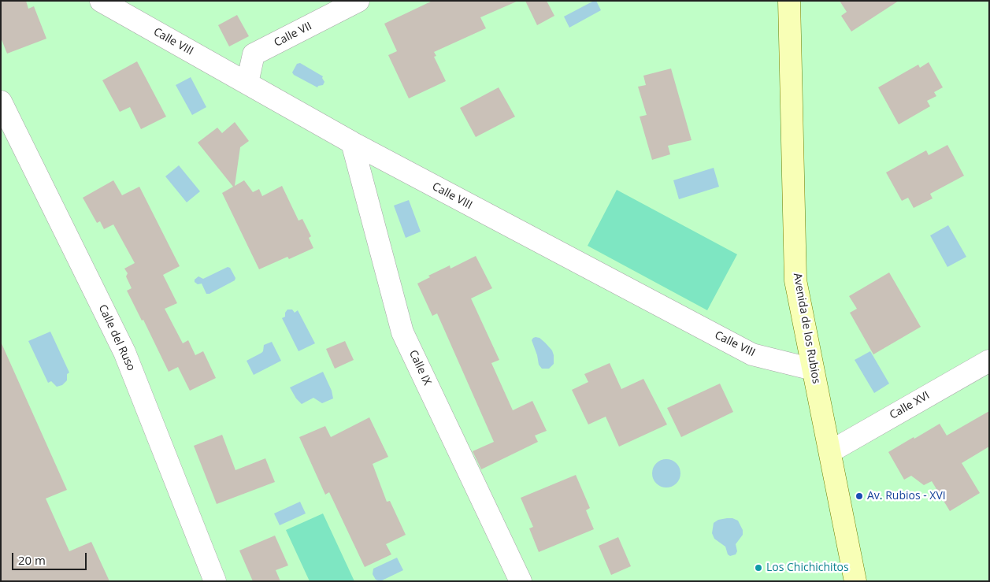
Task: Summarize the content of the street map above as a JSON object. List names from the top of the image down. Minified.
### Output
{"streets":{"street":["Calle VII","Calle VIII","Avenida de los Rubios","Calle del Ruso","Calle IX","Calle XVI"]},"crossings":[["Calle VII","Calle VIII"],["Calle VIII","Avenida de los Rubios"],["Calle VIII","Calle IX"],["Avenida de los Rubios","Calle XVI"]],"places":["Av. Rubios - XVI","Los Chichichitos"],"scale_bar":"20 m"}
